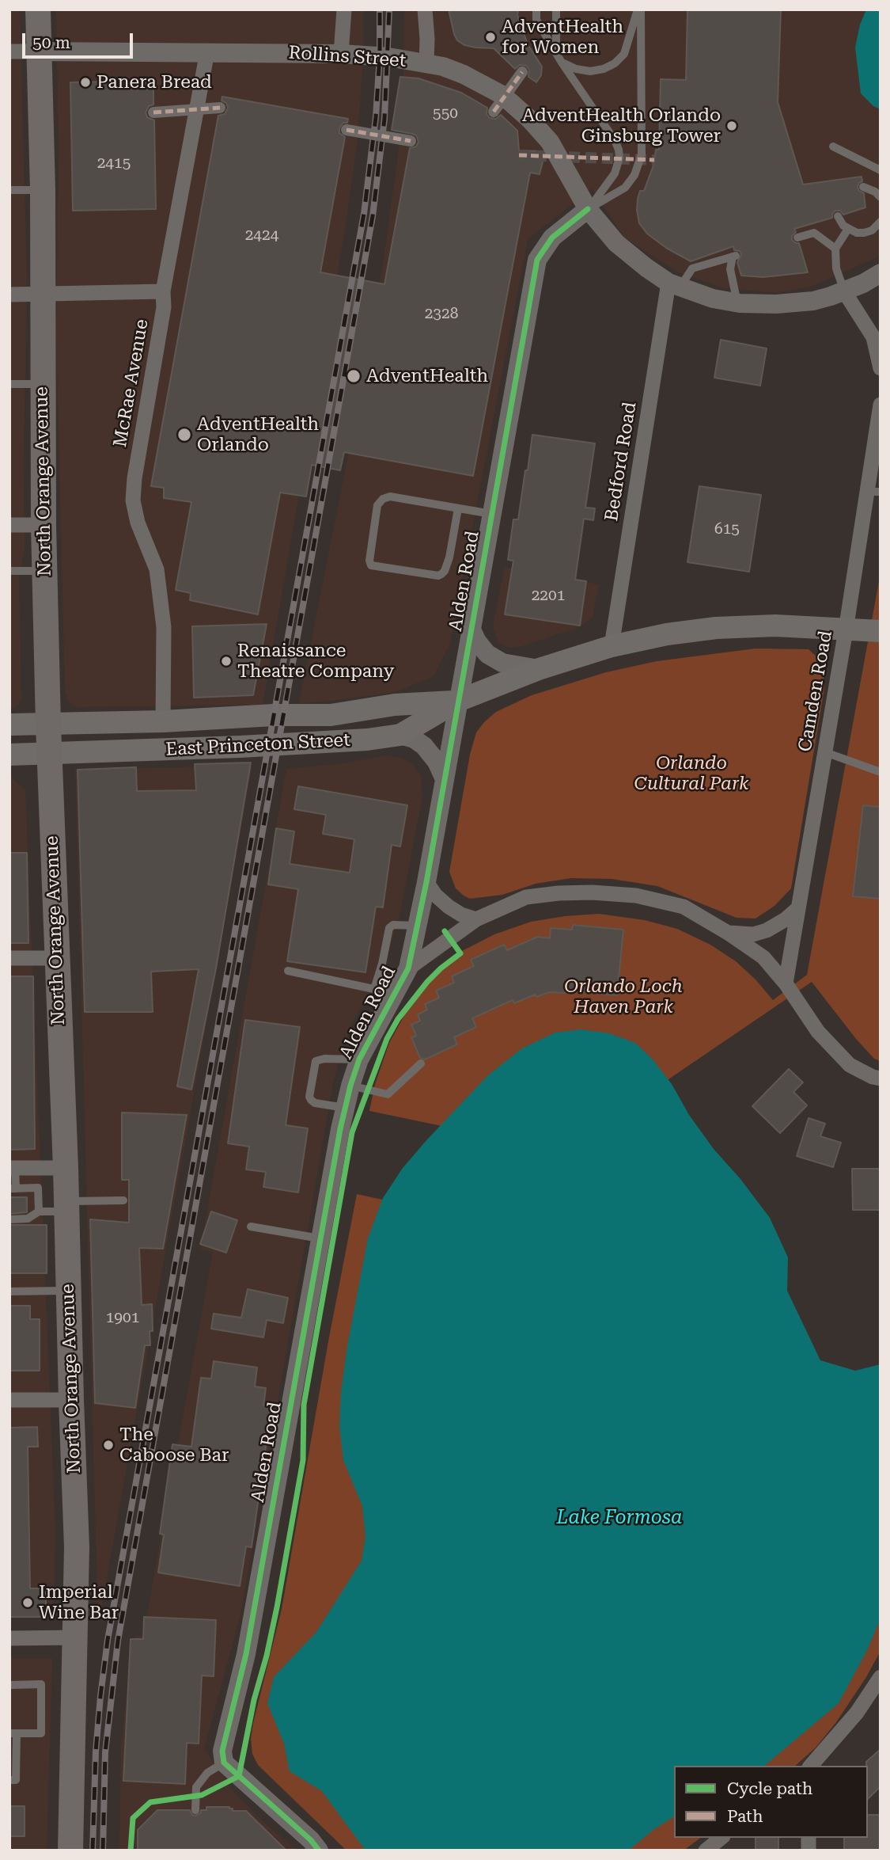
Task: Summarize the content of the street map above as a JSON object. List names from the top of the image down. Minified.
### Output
{"streets":{"main road":["North Orange Avenue","East Princeton Street"],"street":["Rollins Street","McRae Avenue","Bedford Road","Alden Road","Camden Road"]},"crossings":[["Rollins Street","McRae Avenue"],["Rollins Street","Bedford Road"],["Rollins Street","North Orange Avenue"],["Rollins Street","Alden Road"],["McRae Avenue","East Princeton Street"],["Bedford Road","East Princeton Street"],["North Orange Avenue","East Princeton Street"],["Alden Road","East Princeton Street"],["Camden Road","East Princeton Street"]],"water":["Lake Formosa"],"parks":["Orlando Cultural Park","Orlando Loch Haven Park"],"places":["AdventHealth for Women","Panera Bread","AdventHealth Orlando Ginsburg Tower","AdventHealth","AdventHealth Orlando","Renaissance Theatre Company","The Caboose Bar","Imperial Wine Bar"],"house_numbers":["550","2415","2424","2328","615","2201","1901"],"legend":["Cycle path","Path"],"scale_bar":"50 m"}
